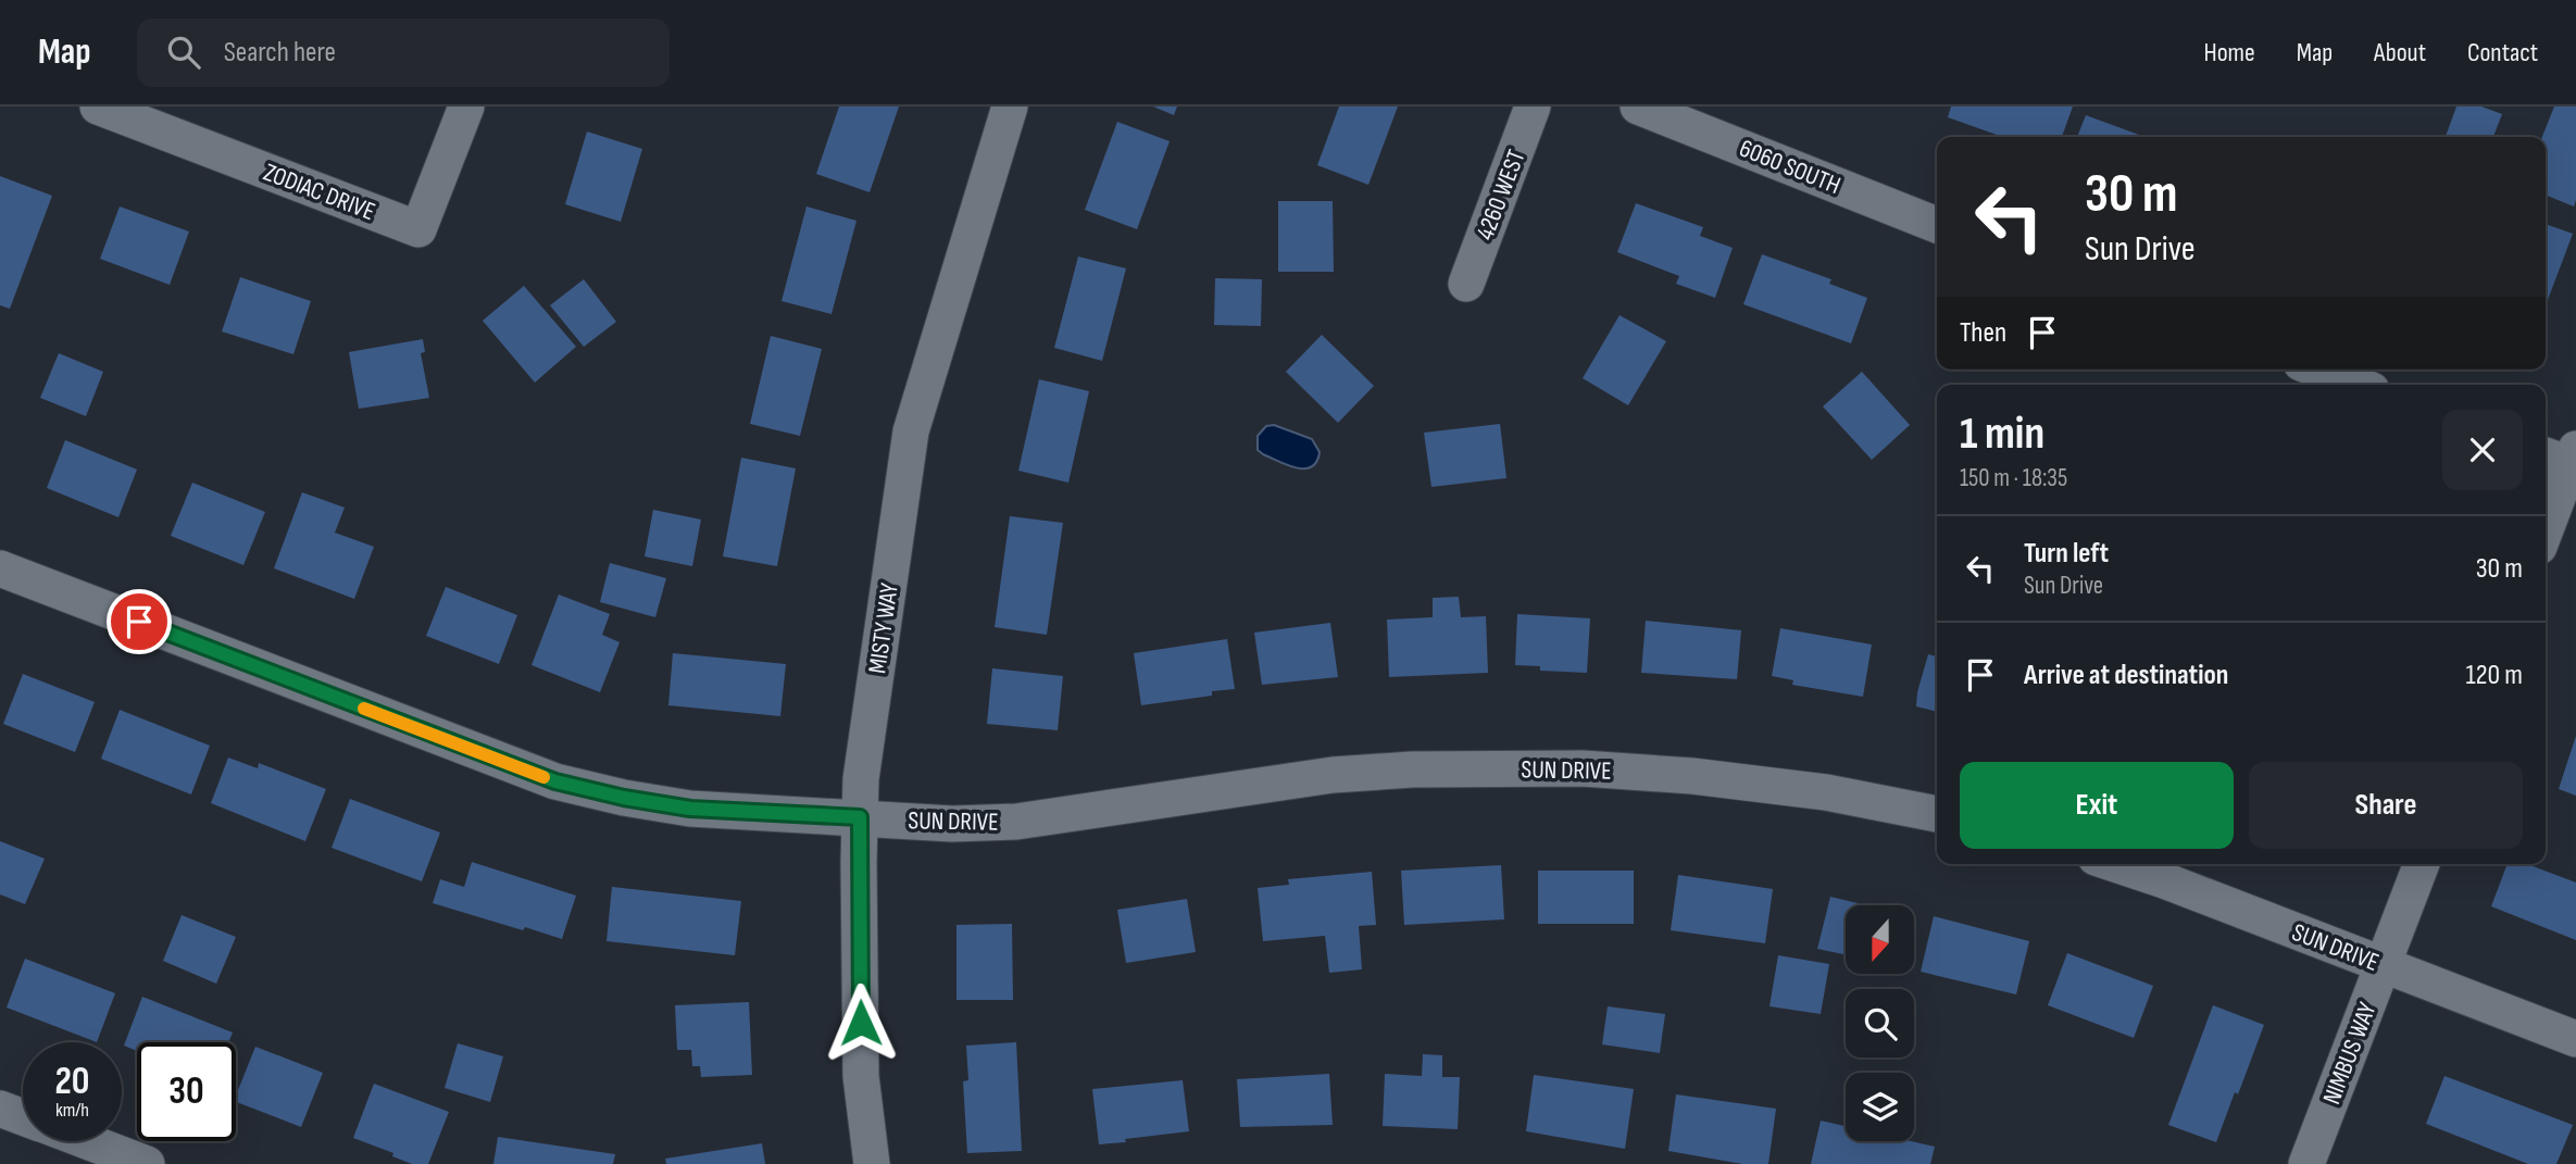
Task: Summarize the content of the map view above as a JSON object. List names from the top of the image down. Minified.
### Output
{"streets":{"street":["6060 SOUTH","ZODIAC DRIVE","4260 WEST","MISTY WAY","SUN DRIVE","NIMBUS WAY"]},"crossings":[["MISTY WAY","SUN DRIVE"],["SUN DRIVE","NIMBUS WAY"]],"north":"bottom","page":{"header":"Map","search":"Search here","nav":["Home","Map","About","Contact"],"turn":["30 m","Sun Drive"],"then":"Then","heading":["1 min","150 m · 18:35"],"list":[{"name":"Turn left","note":"Sun Drive","value":"30 m"},{"name":"Arrive at destination","value":"120 m"}],"buttons":["Exit","Share"],"speed":"20 km/h","limit":"30"}}
